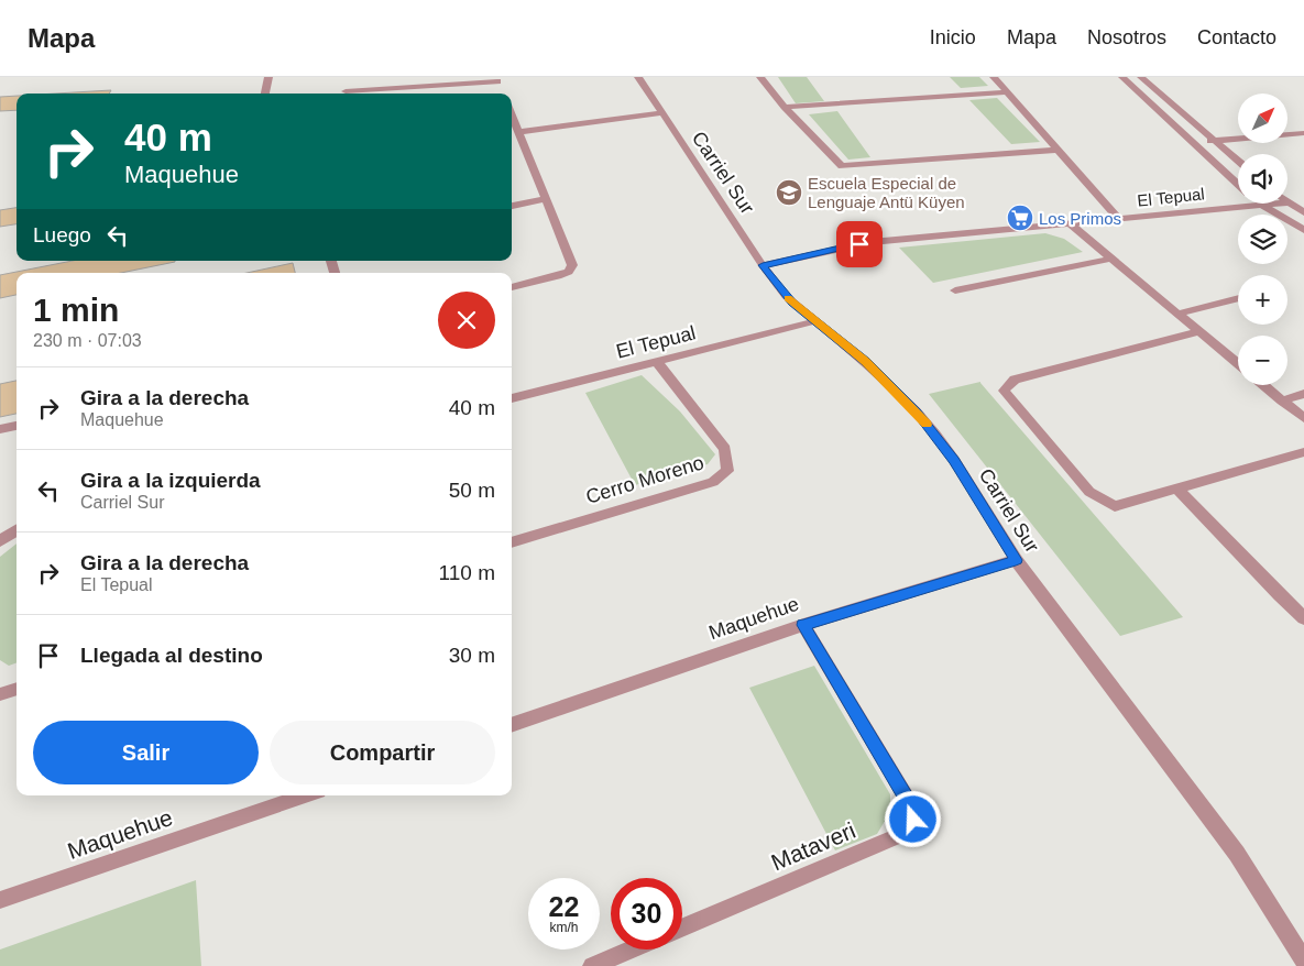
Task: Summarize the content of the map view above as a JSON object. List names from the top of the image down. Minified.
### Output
{"streets":{"street":["Carriel Sur","El Tepual","Cerro Moreno","Maquehue","Mataveri"]},"crossings":[["Carriel Sur","El Tepual"],["Carriel Sur","Maquehue"],["El Tepual","Cerro Moreno"],["Maquehue","Mataveri"]],"places":{"school or university":["Escuela Especial de Lenguaje Antü Küyen"],"supermarket":["Los Primos"]},"north":"top right","page":{"header":"Mapa","nav":["Inicio","Mapa","Nosotros","Contacto"],"map_buttons":["+","−"],"turn":["40 m","Maquehue"],"then":"Luego","heading":["1 min","230 m · 07:03"],"list":[{"name":"Gira a la derecha","note":"Maquehue","value":"40 m"},{"name":"Gira a la izquierda","note":"Carriel Sur","value":"50 m"},{"name":"Gira a la derecha","note":"El Tepual","value":"110 m"},{"name":"Llegada al destino","value":"30 m"}],"buttons":["Salir","Compartir"],"speed":"22 km/h","limit":"30"}}
